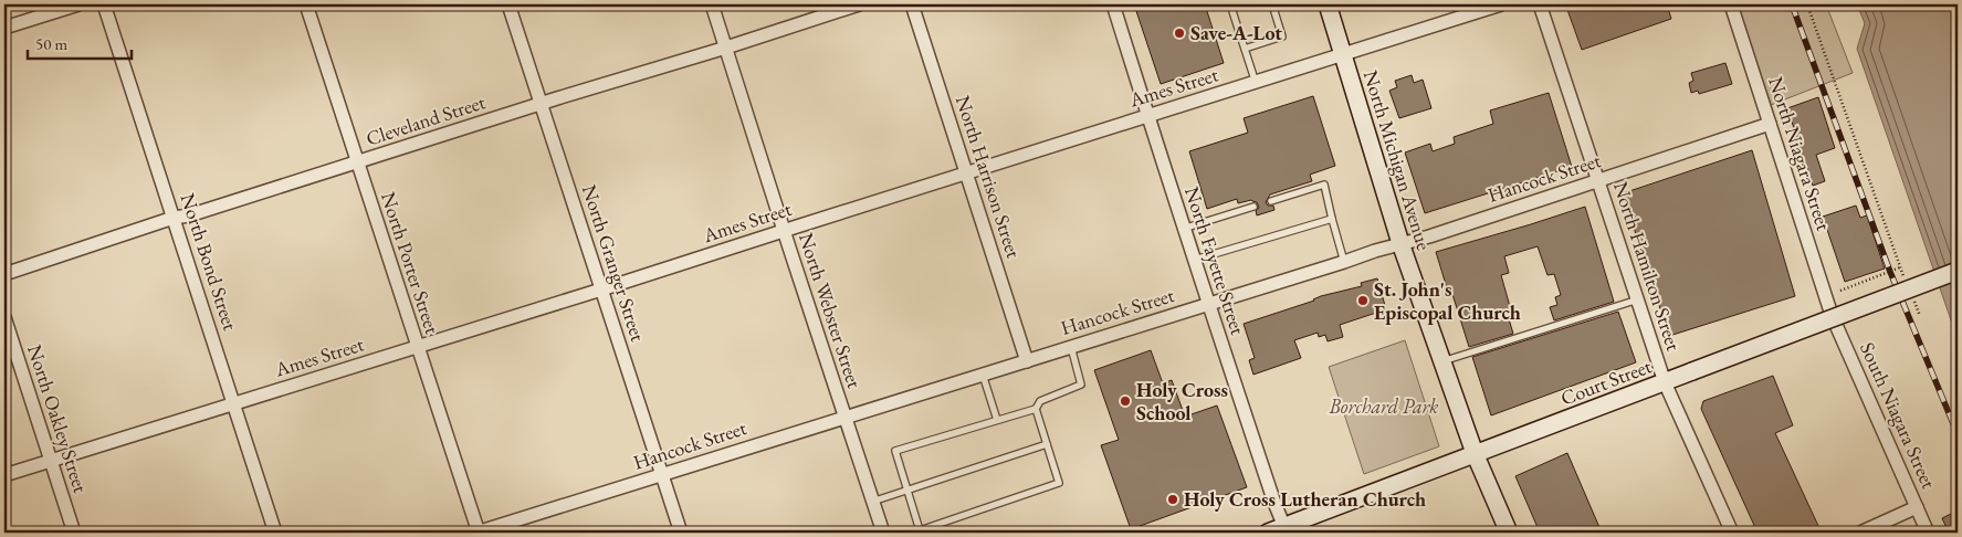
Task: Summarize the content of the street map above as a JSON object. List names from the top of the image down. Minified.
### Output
{"streets":{"main road":["North Michigan Avenue","Court Street"],"street":["Ames Street","Cleveland Street","North Niagara Street","North Harrison Street","Hancock Street","North Fayette Street","North Bond Street","North Porter Street","North Granger Street","North Hamilton Street","North Webster Street","South Niagara Street","North Oakley Street"]},"crossings":[["Ames Street","North Michigan Avenue"],["Ames Street","North Harrison Street"],["Ames Street","North Fayette Street"],["Ames Street","North Bond Street"],["Ames Street","North Porter Street"],["Ames Street","North Granger Street"],["Ames Street","North Webster Street"],["Ames Street","North Oakley Street"],["Cleveland Street","North Bond Street"],["Cleveland Street","North Porter Street"],["Cleveland Street","North Granger Street"],["Cleveland Street","North Webster Street"],["North Niagara Street","Hancock Street"],["North Niagara Street","South Niagara Street"],["North Michigan Avenue","Hancock Street"],["North Michigan Avenue","Court Street"],["North Harrison Street","Hancock Street"],["Hancock Street","North Fayette Street"],["Hancock Street","North Porter Street"],["Hancock Street","North Granger Street"],["Hancock Street","North Hamilton Street"],["Hancock Street","North Webster Street"],["North Fayette Street","Court Street"],["North Hamilton Street","Court Street"]],"parks":["Borchard Park"],"places":["Save-A-Lot","St. John's Episcopal Church","Holy Cross School","Holy Cross Lutheran Church"],"scale_bar":"50 m"}
